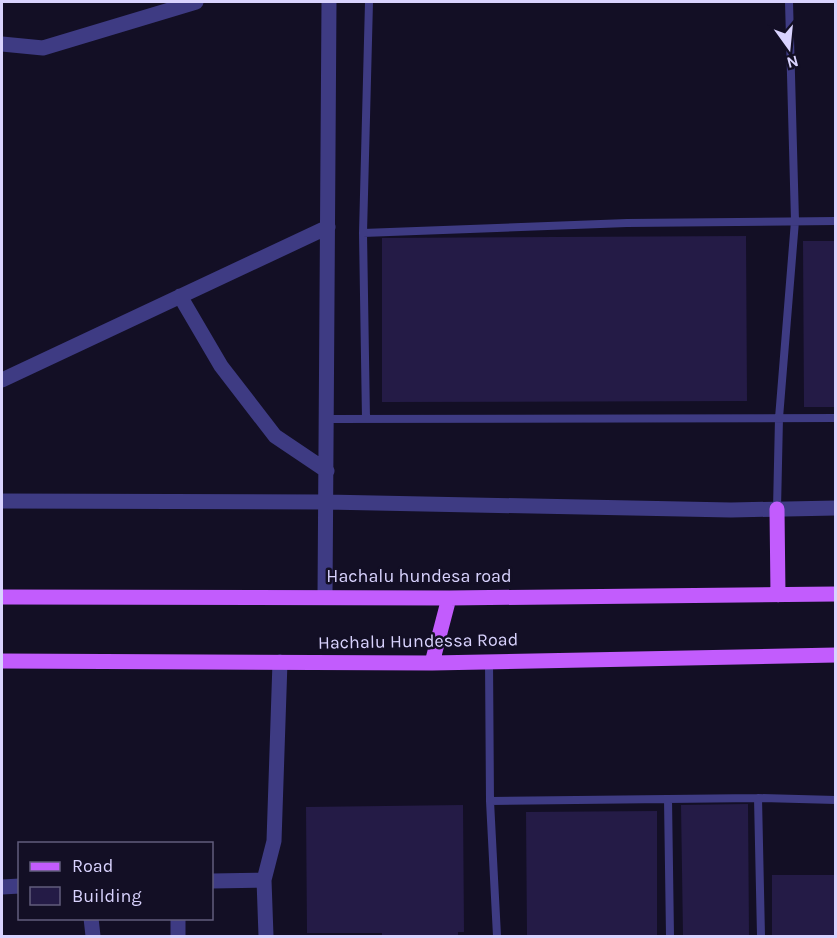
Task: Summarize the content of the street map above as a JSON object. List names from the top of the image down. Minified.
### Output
{"streets":{"main road":["Hachalu hundesa road","Hachalu Hundessa Road"]},"legend":["Road","Building"],"north":"bottom"}
